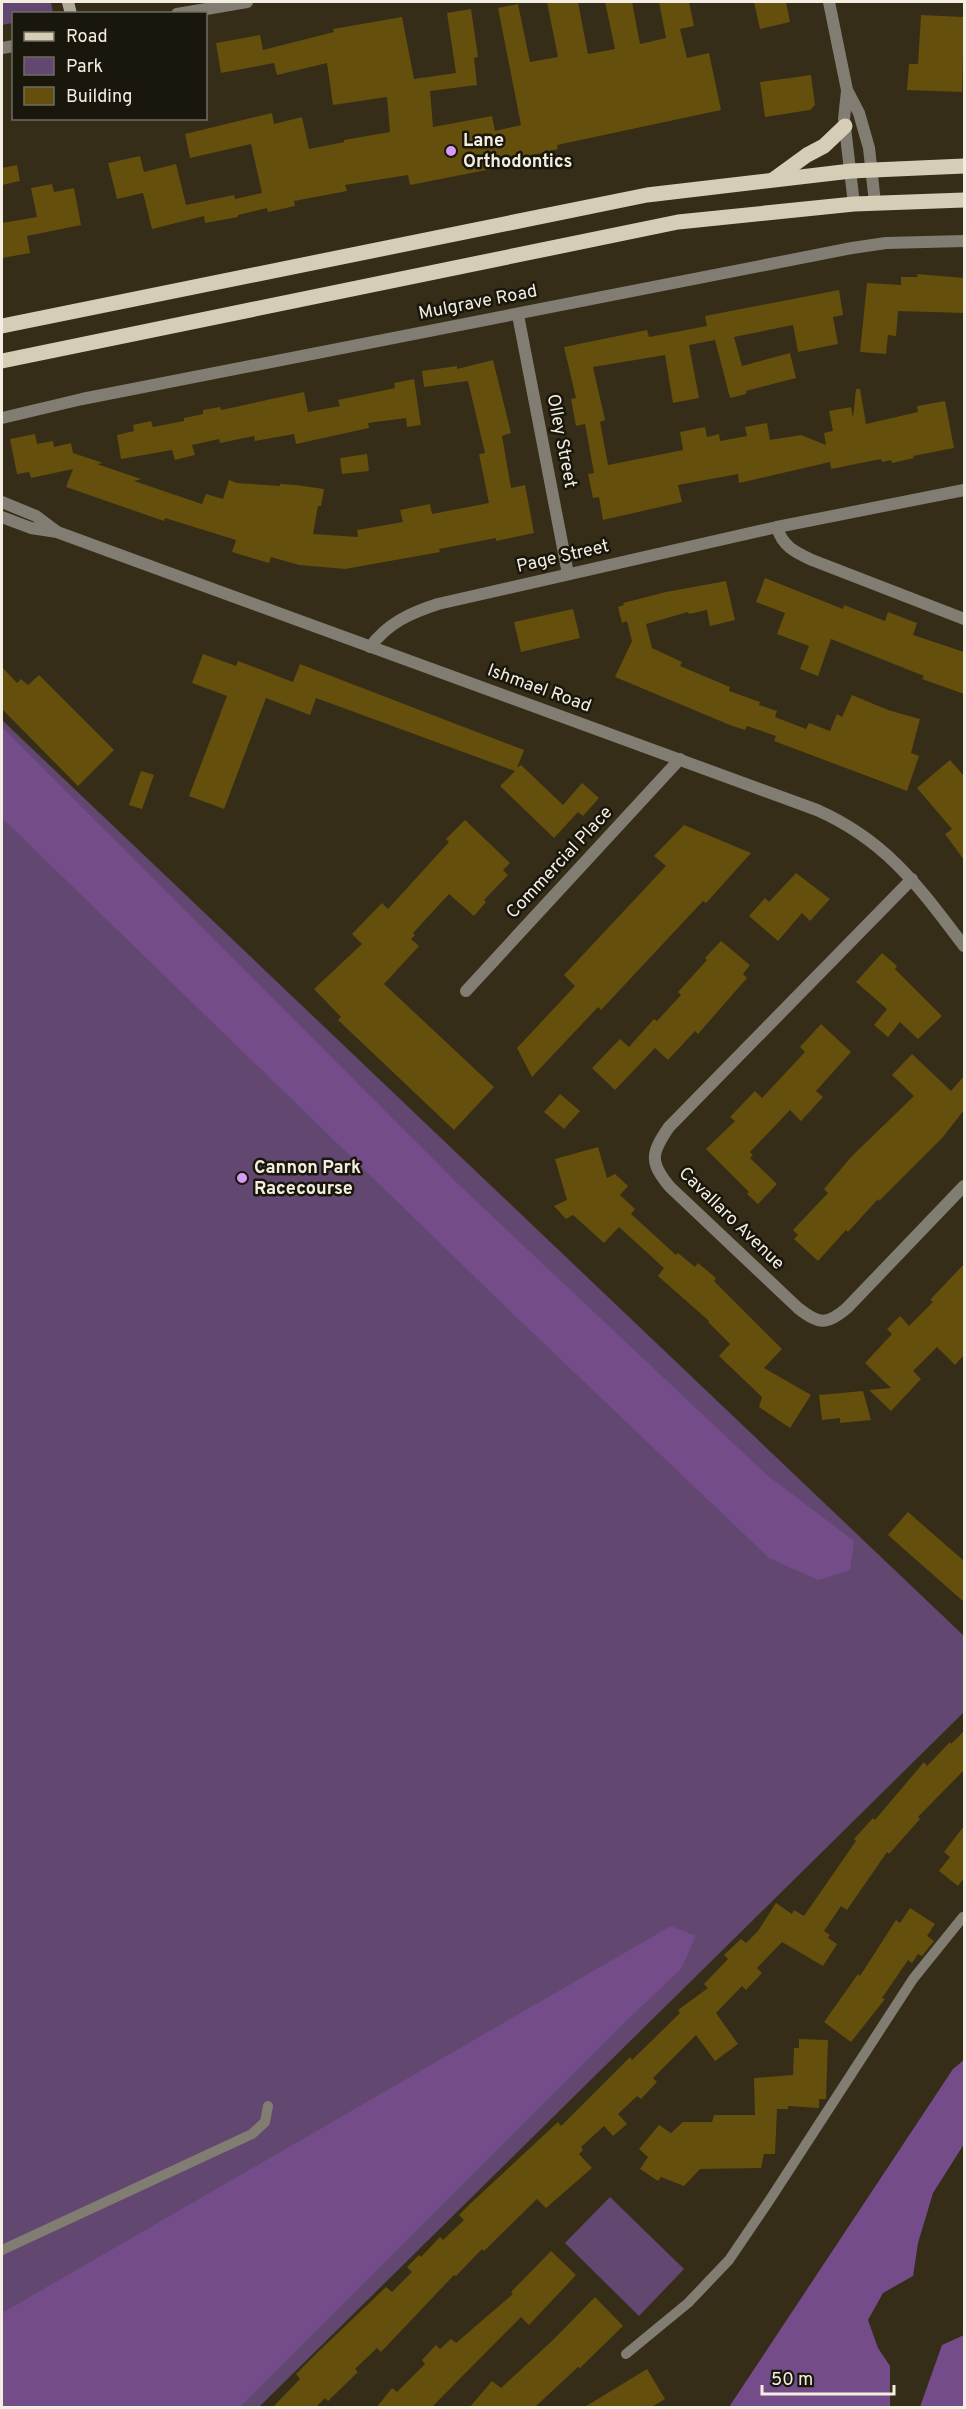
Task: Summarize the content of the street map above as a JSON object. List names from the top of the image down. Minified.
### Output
{"streets":{"street":["Mulgrave Road","Olley Street","Page Street","Ishmael Road","Commercial Place","Cavallaro Avenue"]},"crossings":[["Mulgrave Road","Olley Street"],["Olley Street","Page Street"],["Page Street","Ishmael Road"],["Ishmael Road","Commercial Place"],["Ishmael Road","Cavallaro Avenue"]],"places":["Lane Orthodontics","Cannon Park Racecourse"],"legend":["Road","Park","Building"],"scale_bar":"50 m"}
